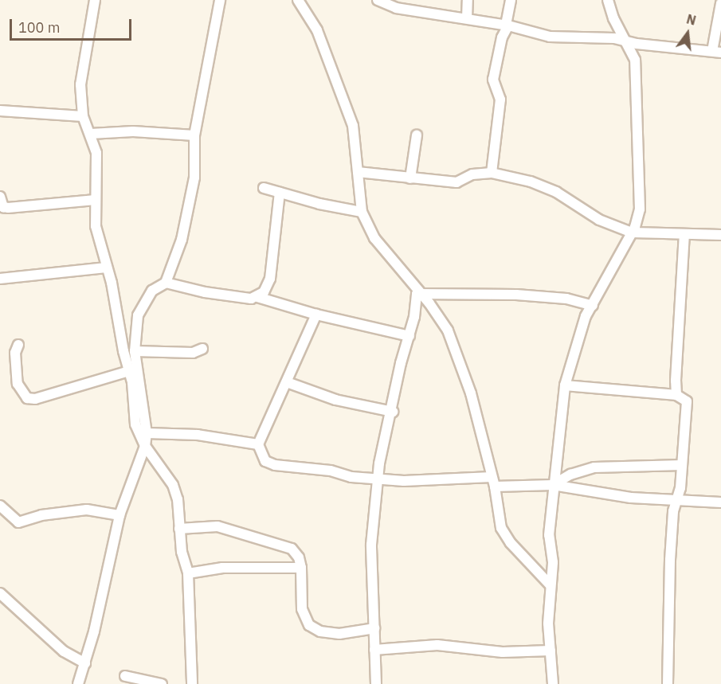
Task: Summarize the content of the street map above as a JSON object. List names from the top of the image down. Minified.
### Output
{"scale_bar":"100 m","north":"top"}
